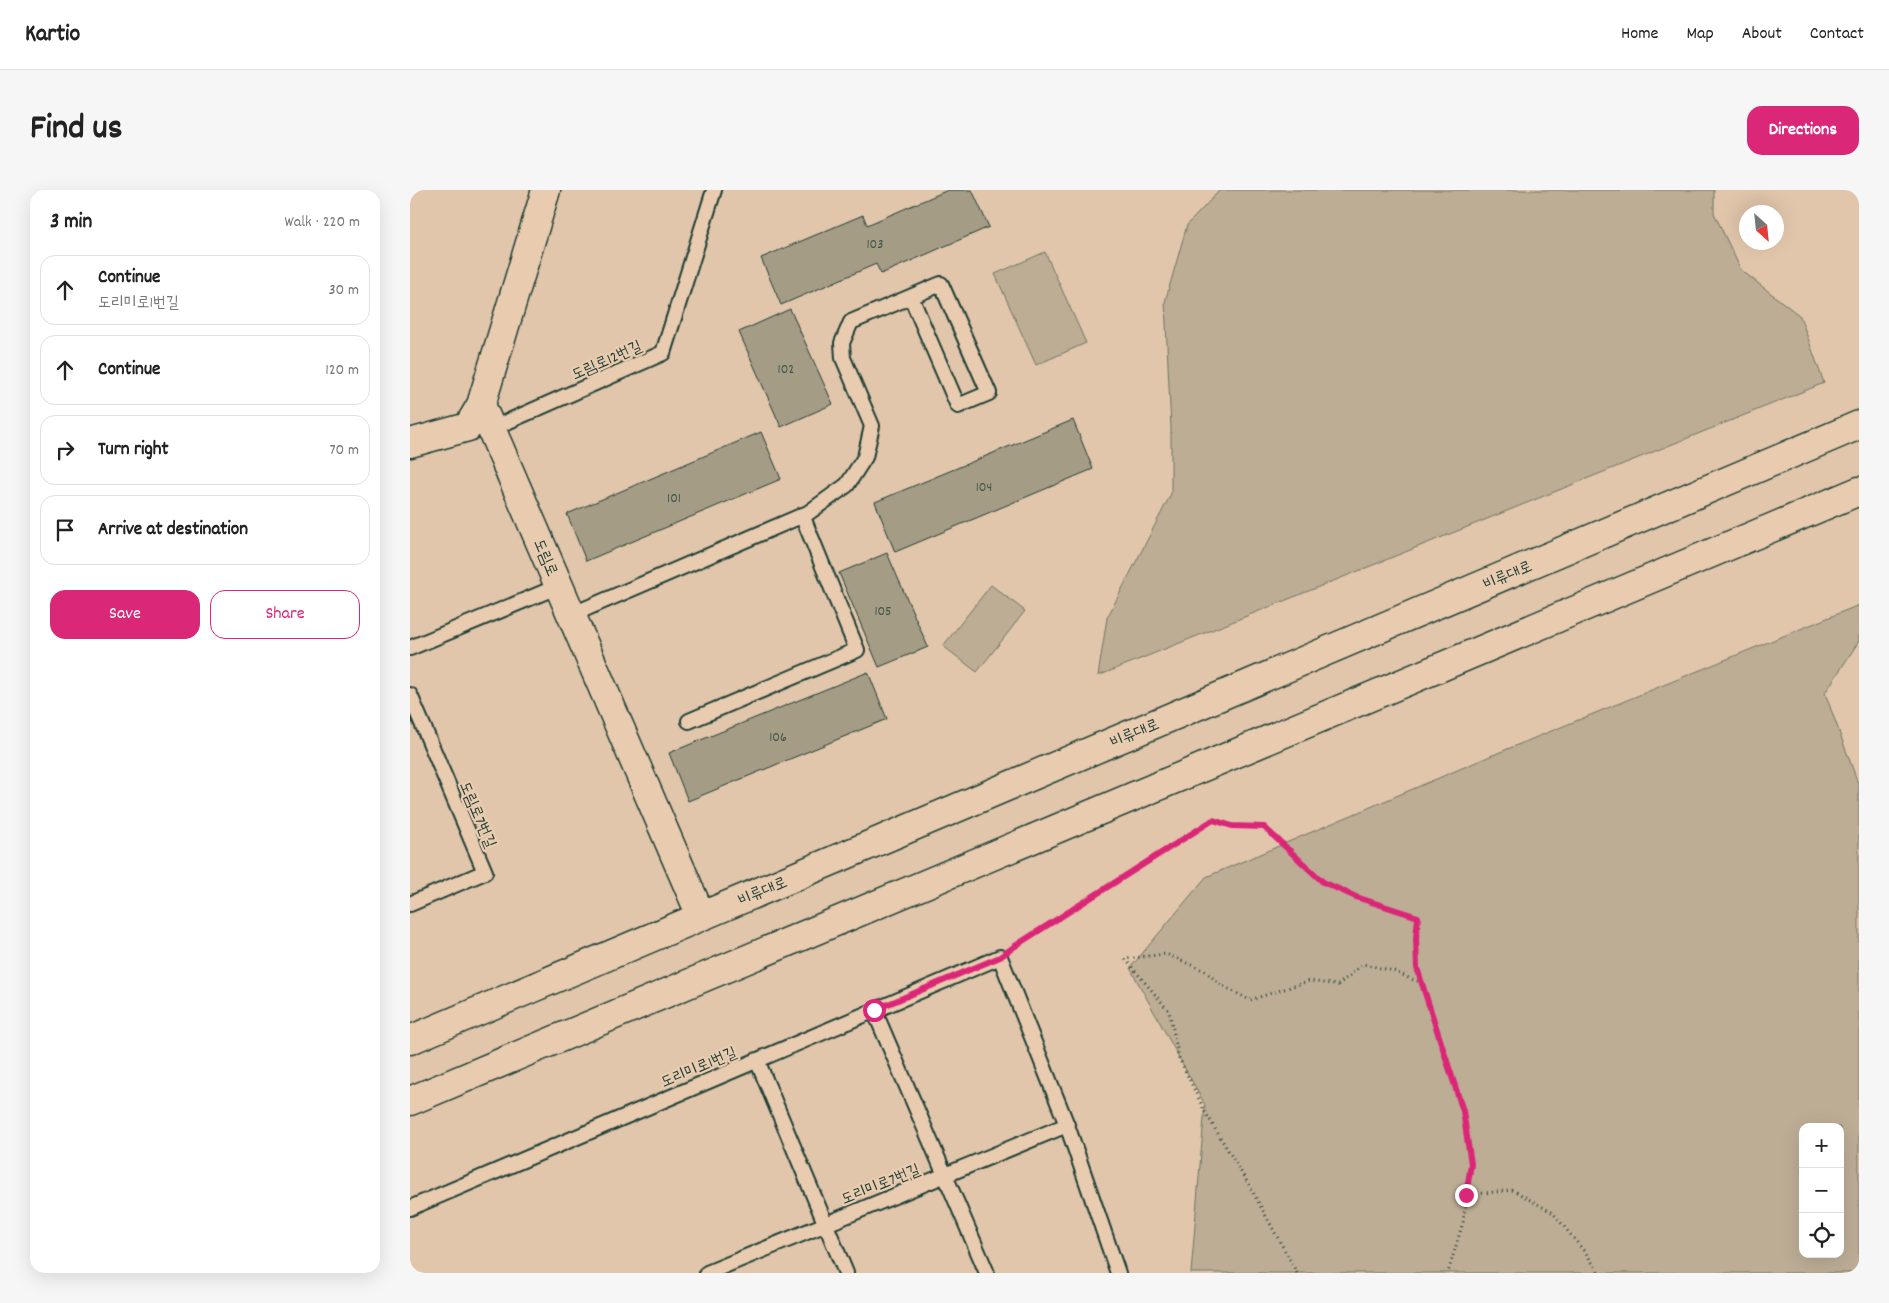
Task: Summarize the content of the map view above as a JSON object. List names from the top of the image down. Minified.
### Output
{"streets":{"main road":["도림로","비류대로"],"lane":["도림로12번길","도림로7번길","도리미로1번길","도리미로7번길"]},"crossings":[["도림로12번길","도림로"],["도림로","비류대로"]],"house_numbers":["103","102","104","101","105","106"],"north":"bottom right","page":{"header":"Kartio","nav":["Home","Map","About","Contact"],"title":"Find us","buttons":["Directions",["Save","Share"]],"heading":["3 min","Walk · 220 m"],"list":[["Continue","도리미로1번길","30 m"],["Continue","120 m"],["Turn right","70 m"],"Arrive at destination"],"map_buttons":["+","−"]}}
